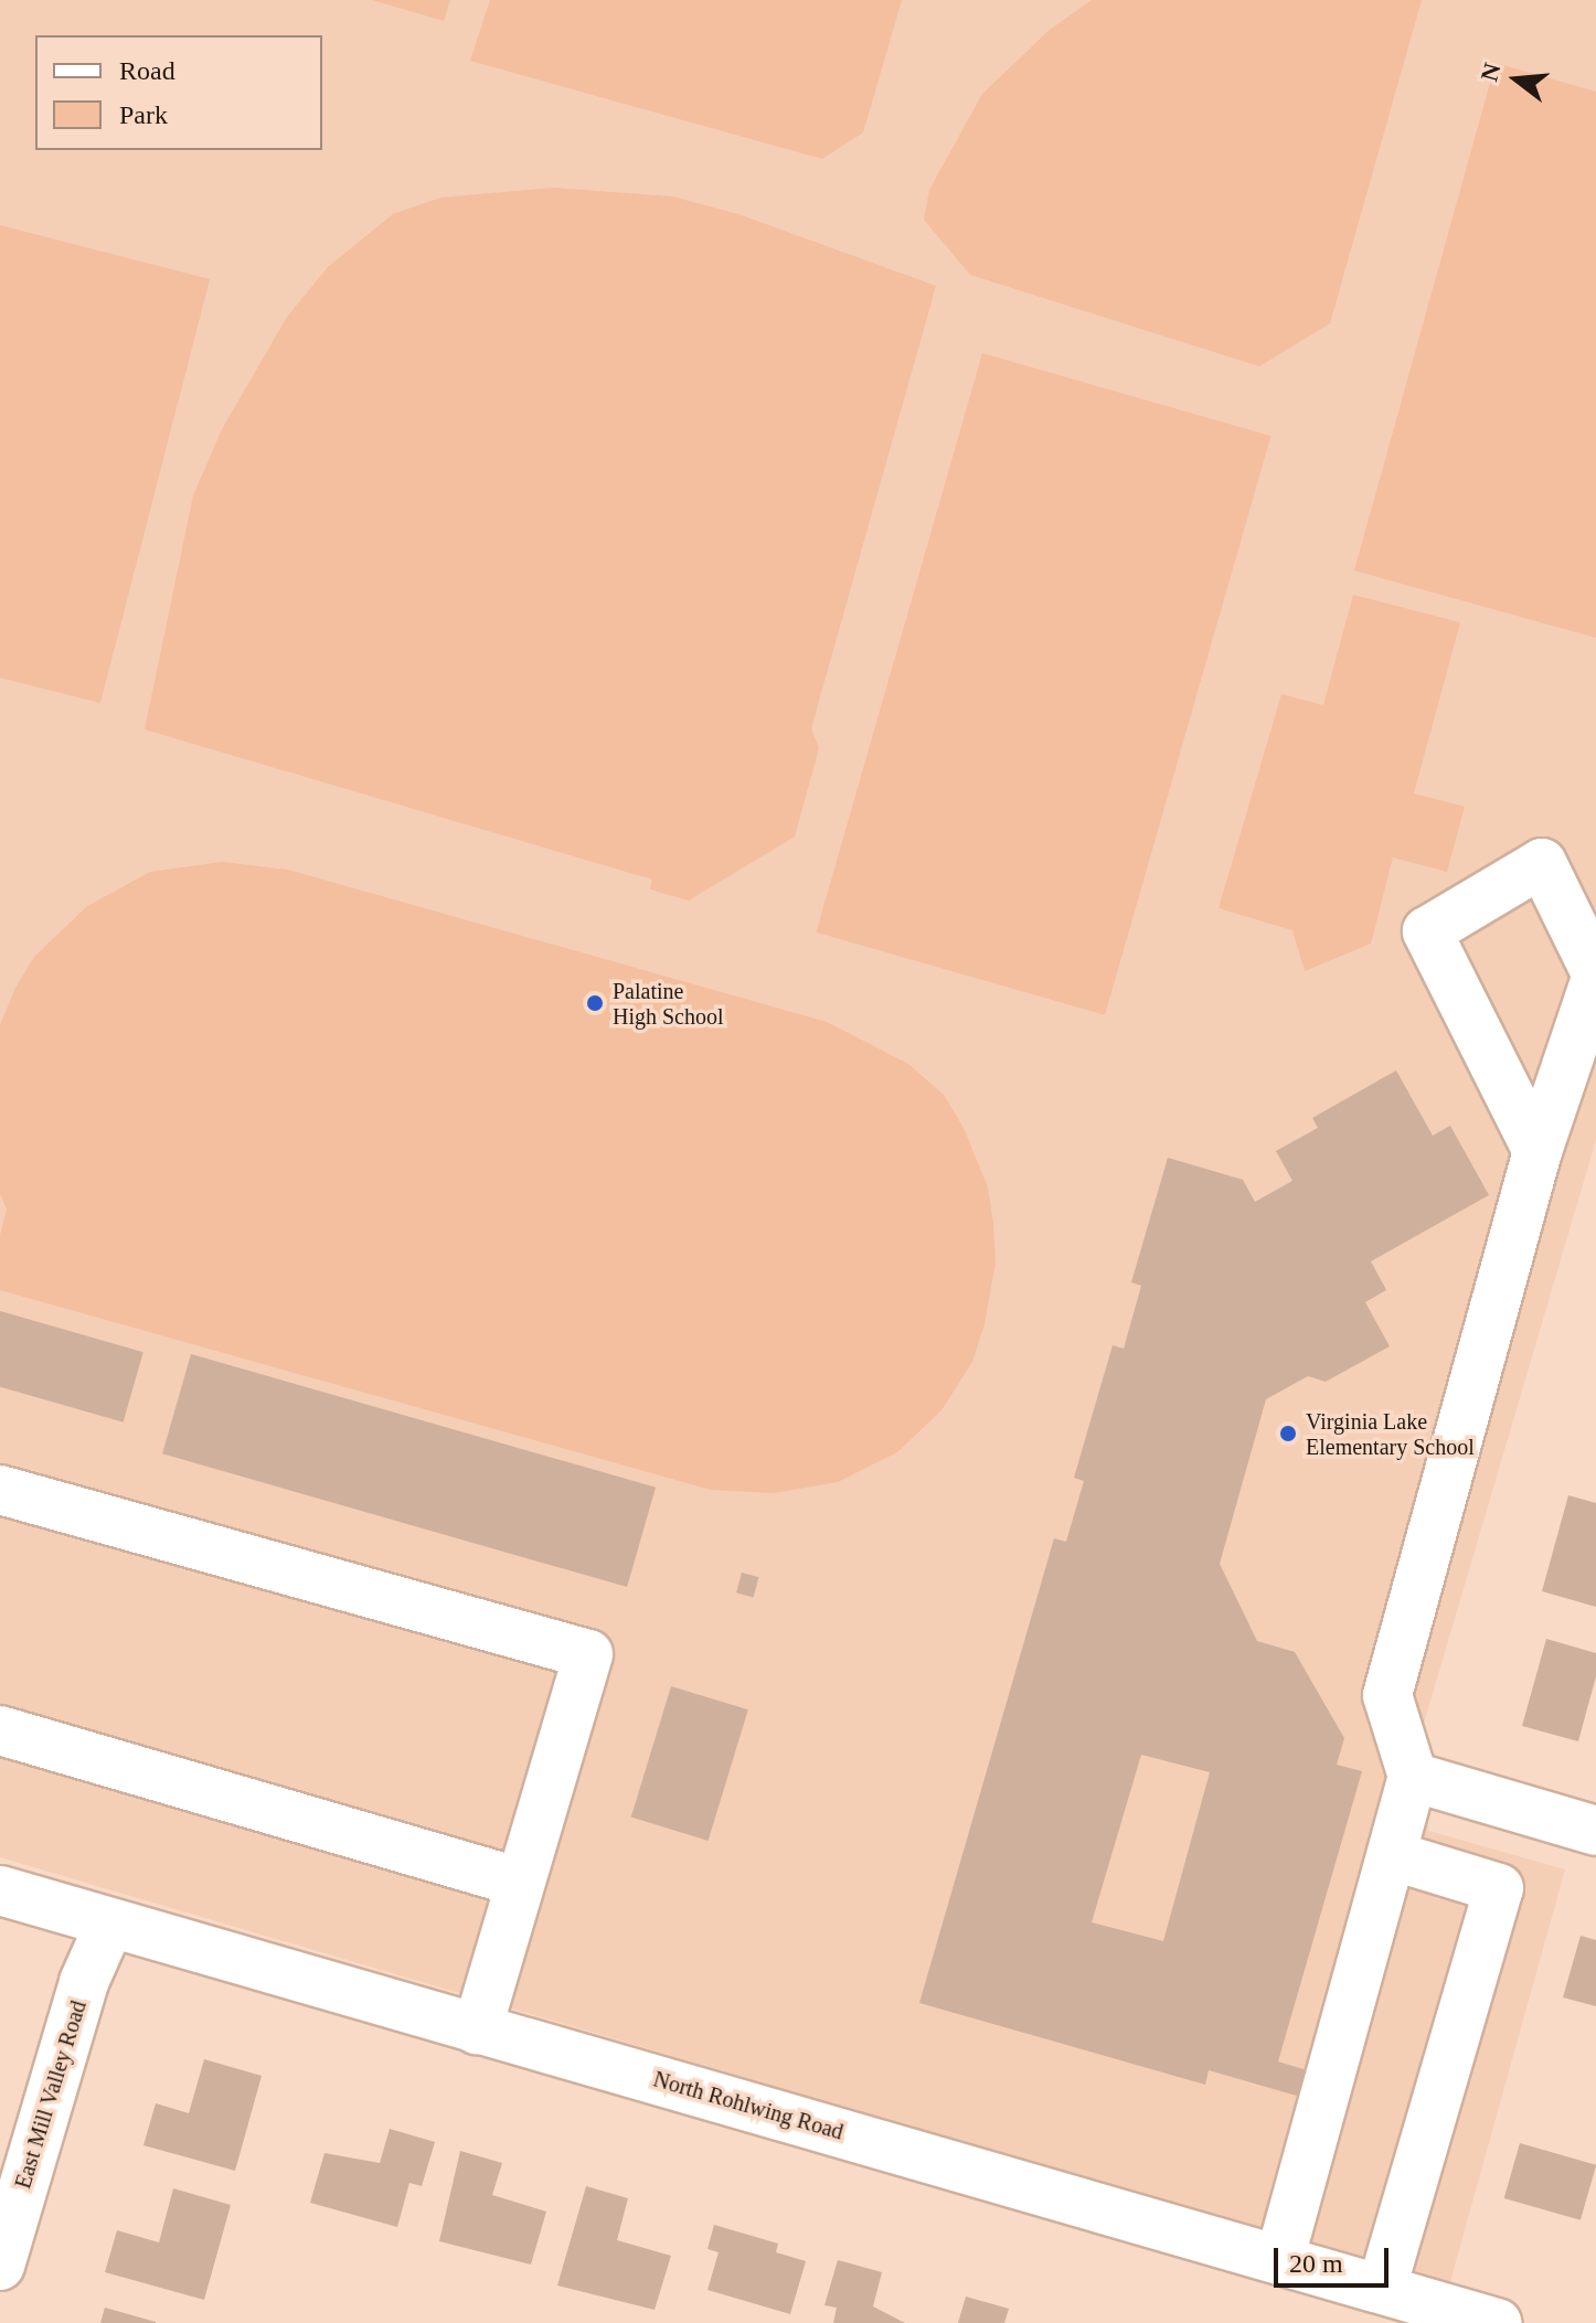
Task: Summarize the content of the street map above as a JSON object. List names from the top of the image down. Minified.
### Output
{"streets":{"street":["East Mill Valley Road","North Rohlwing Road"]},"crossings":[["East Mill Valley Road","North Rohlwing Road"]],"places":["Palatine High School","Virginia Lake Elementary School"],"legend":["Road","Park"],"scale_bar":"20 m","north":"left"}
